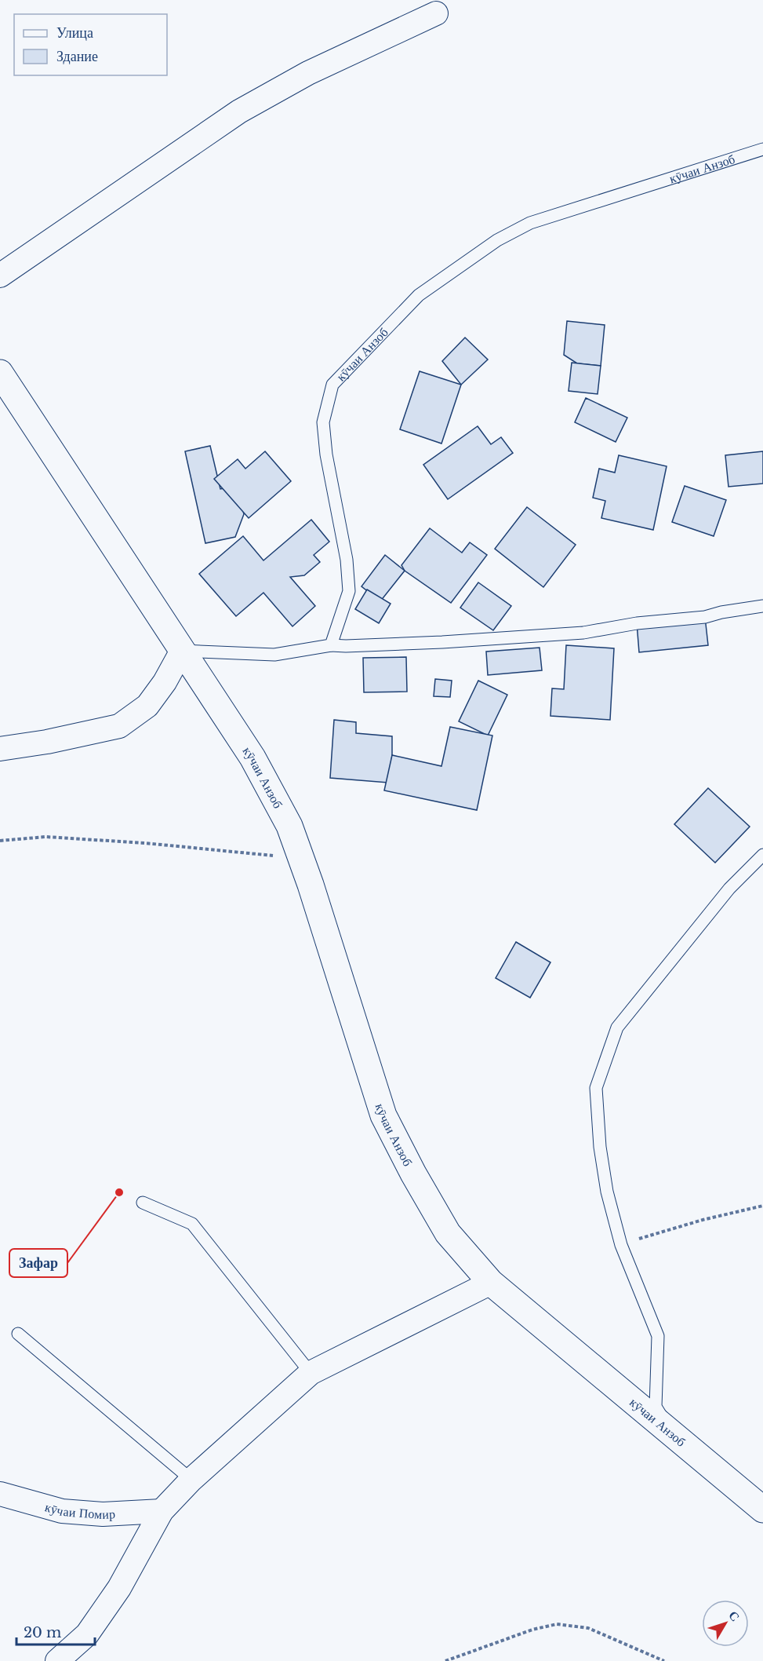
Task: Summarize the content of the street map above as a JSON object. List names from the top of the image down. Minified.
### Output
{"streets":{"street":["кӯчаи Анзоб","кӯчаи Помир"]},"places":["Зафар"],"legend":["Улица","Здание"],"scale_bar":"20 m","north":"top right"}
